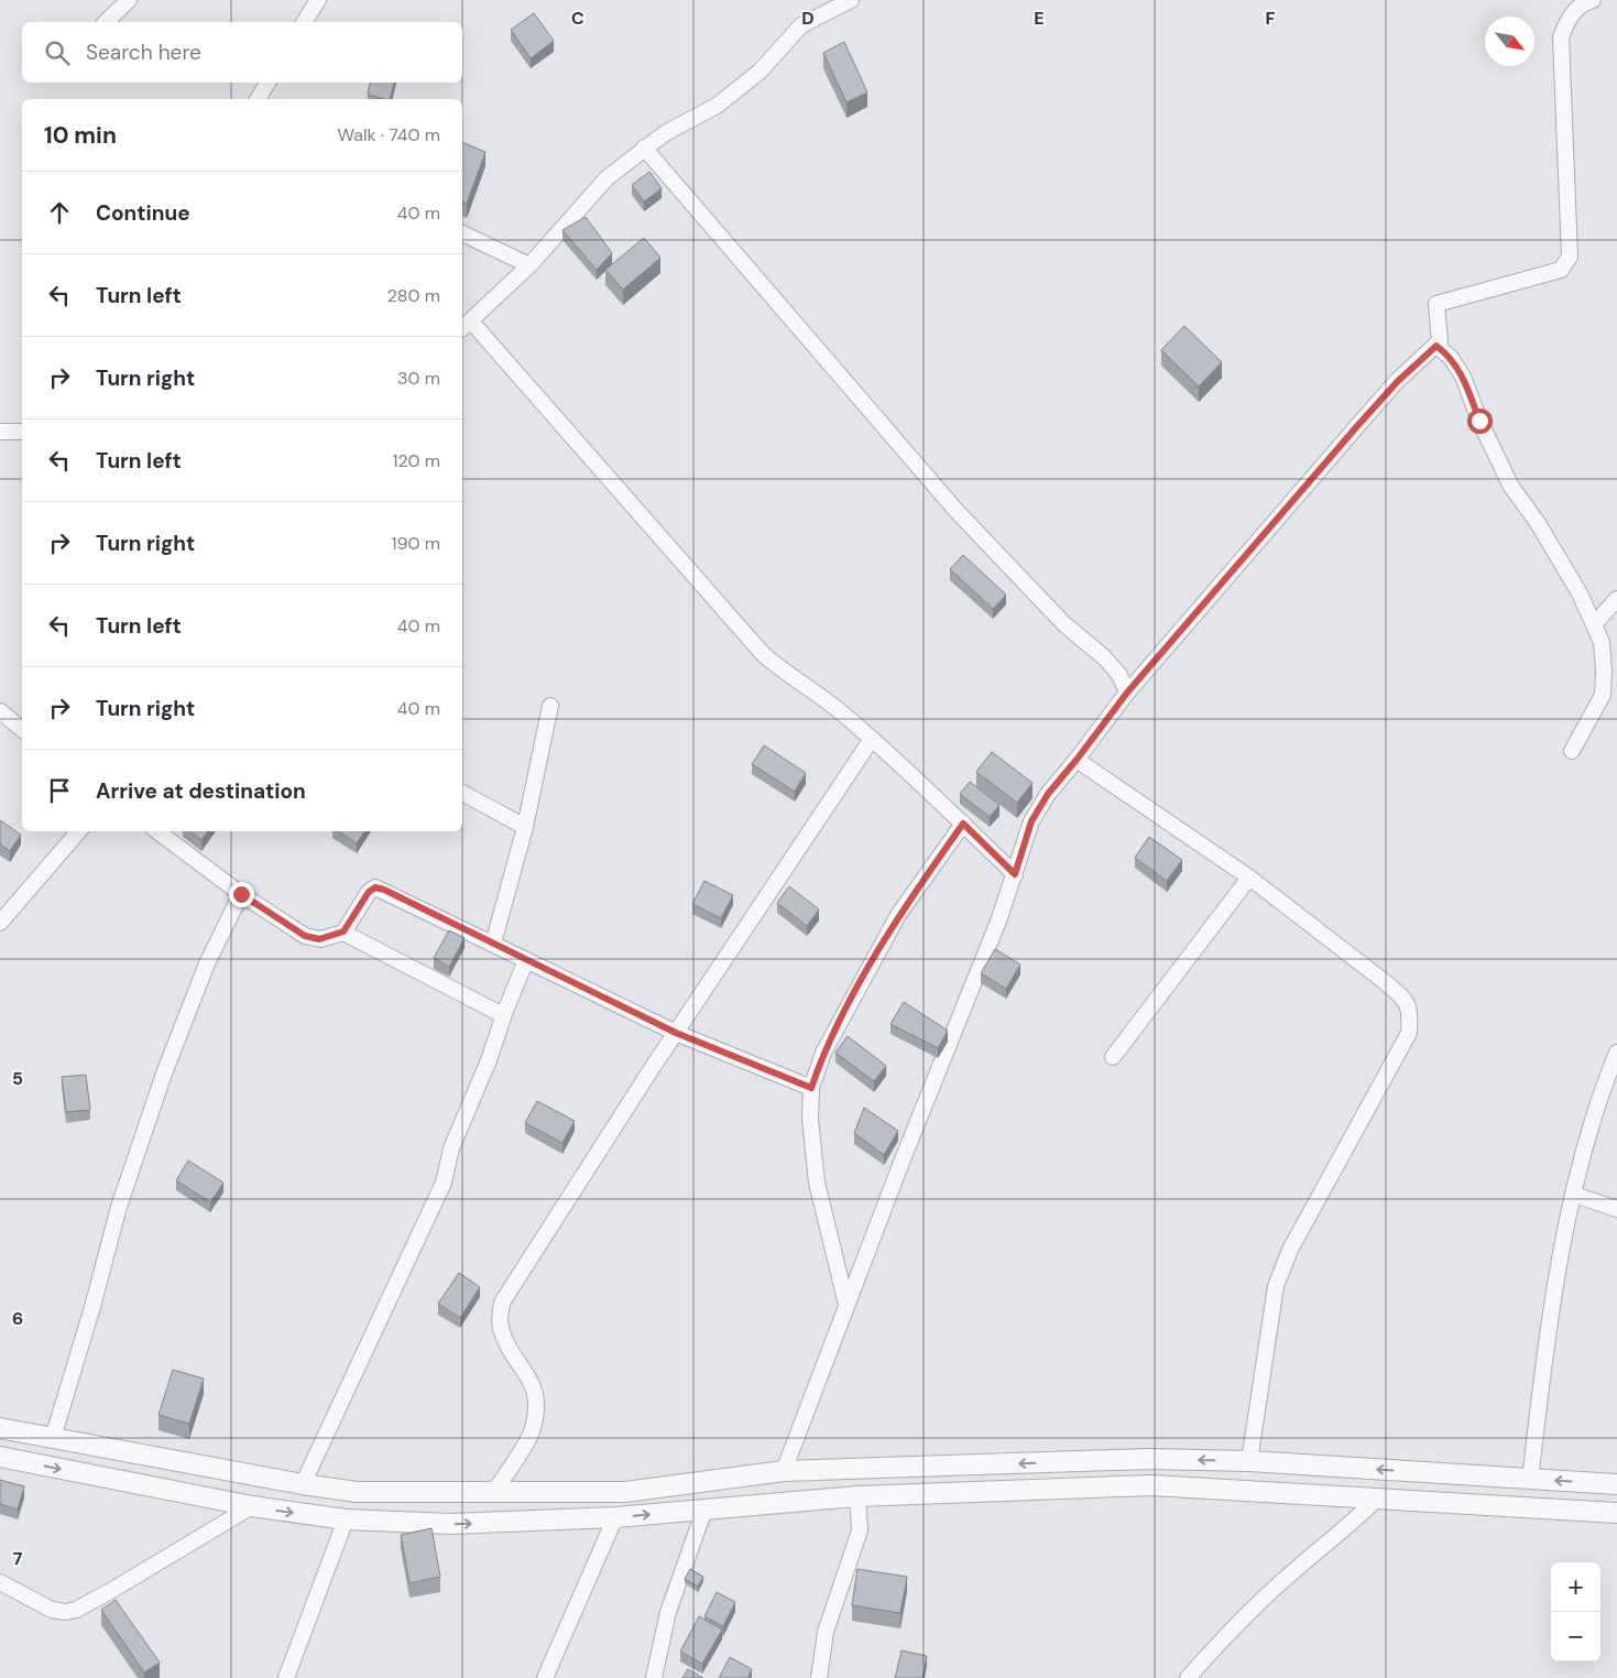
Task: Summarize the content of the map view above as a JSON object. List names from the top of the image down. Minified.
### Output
{"north":"bottom right","page":{"search":"Search here","heading":["10 min","Walk · 740 m"],"list":[["Continue","40 m"],["Turn left","280 m"],["Turn right","30 m"],["Turn left","120 m"],["Turn right","190 m"],["Turn left","40 m"],["Turn right","40 m"],"Arrive at destination"],"map_buttons":["+","−"]},"grid":{"columns":["C","D","E","F"],"rows":["5","6","7"]}}
